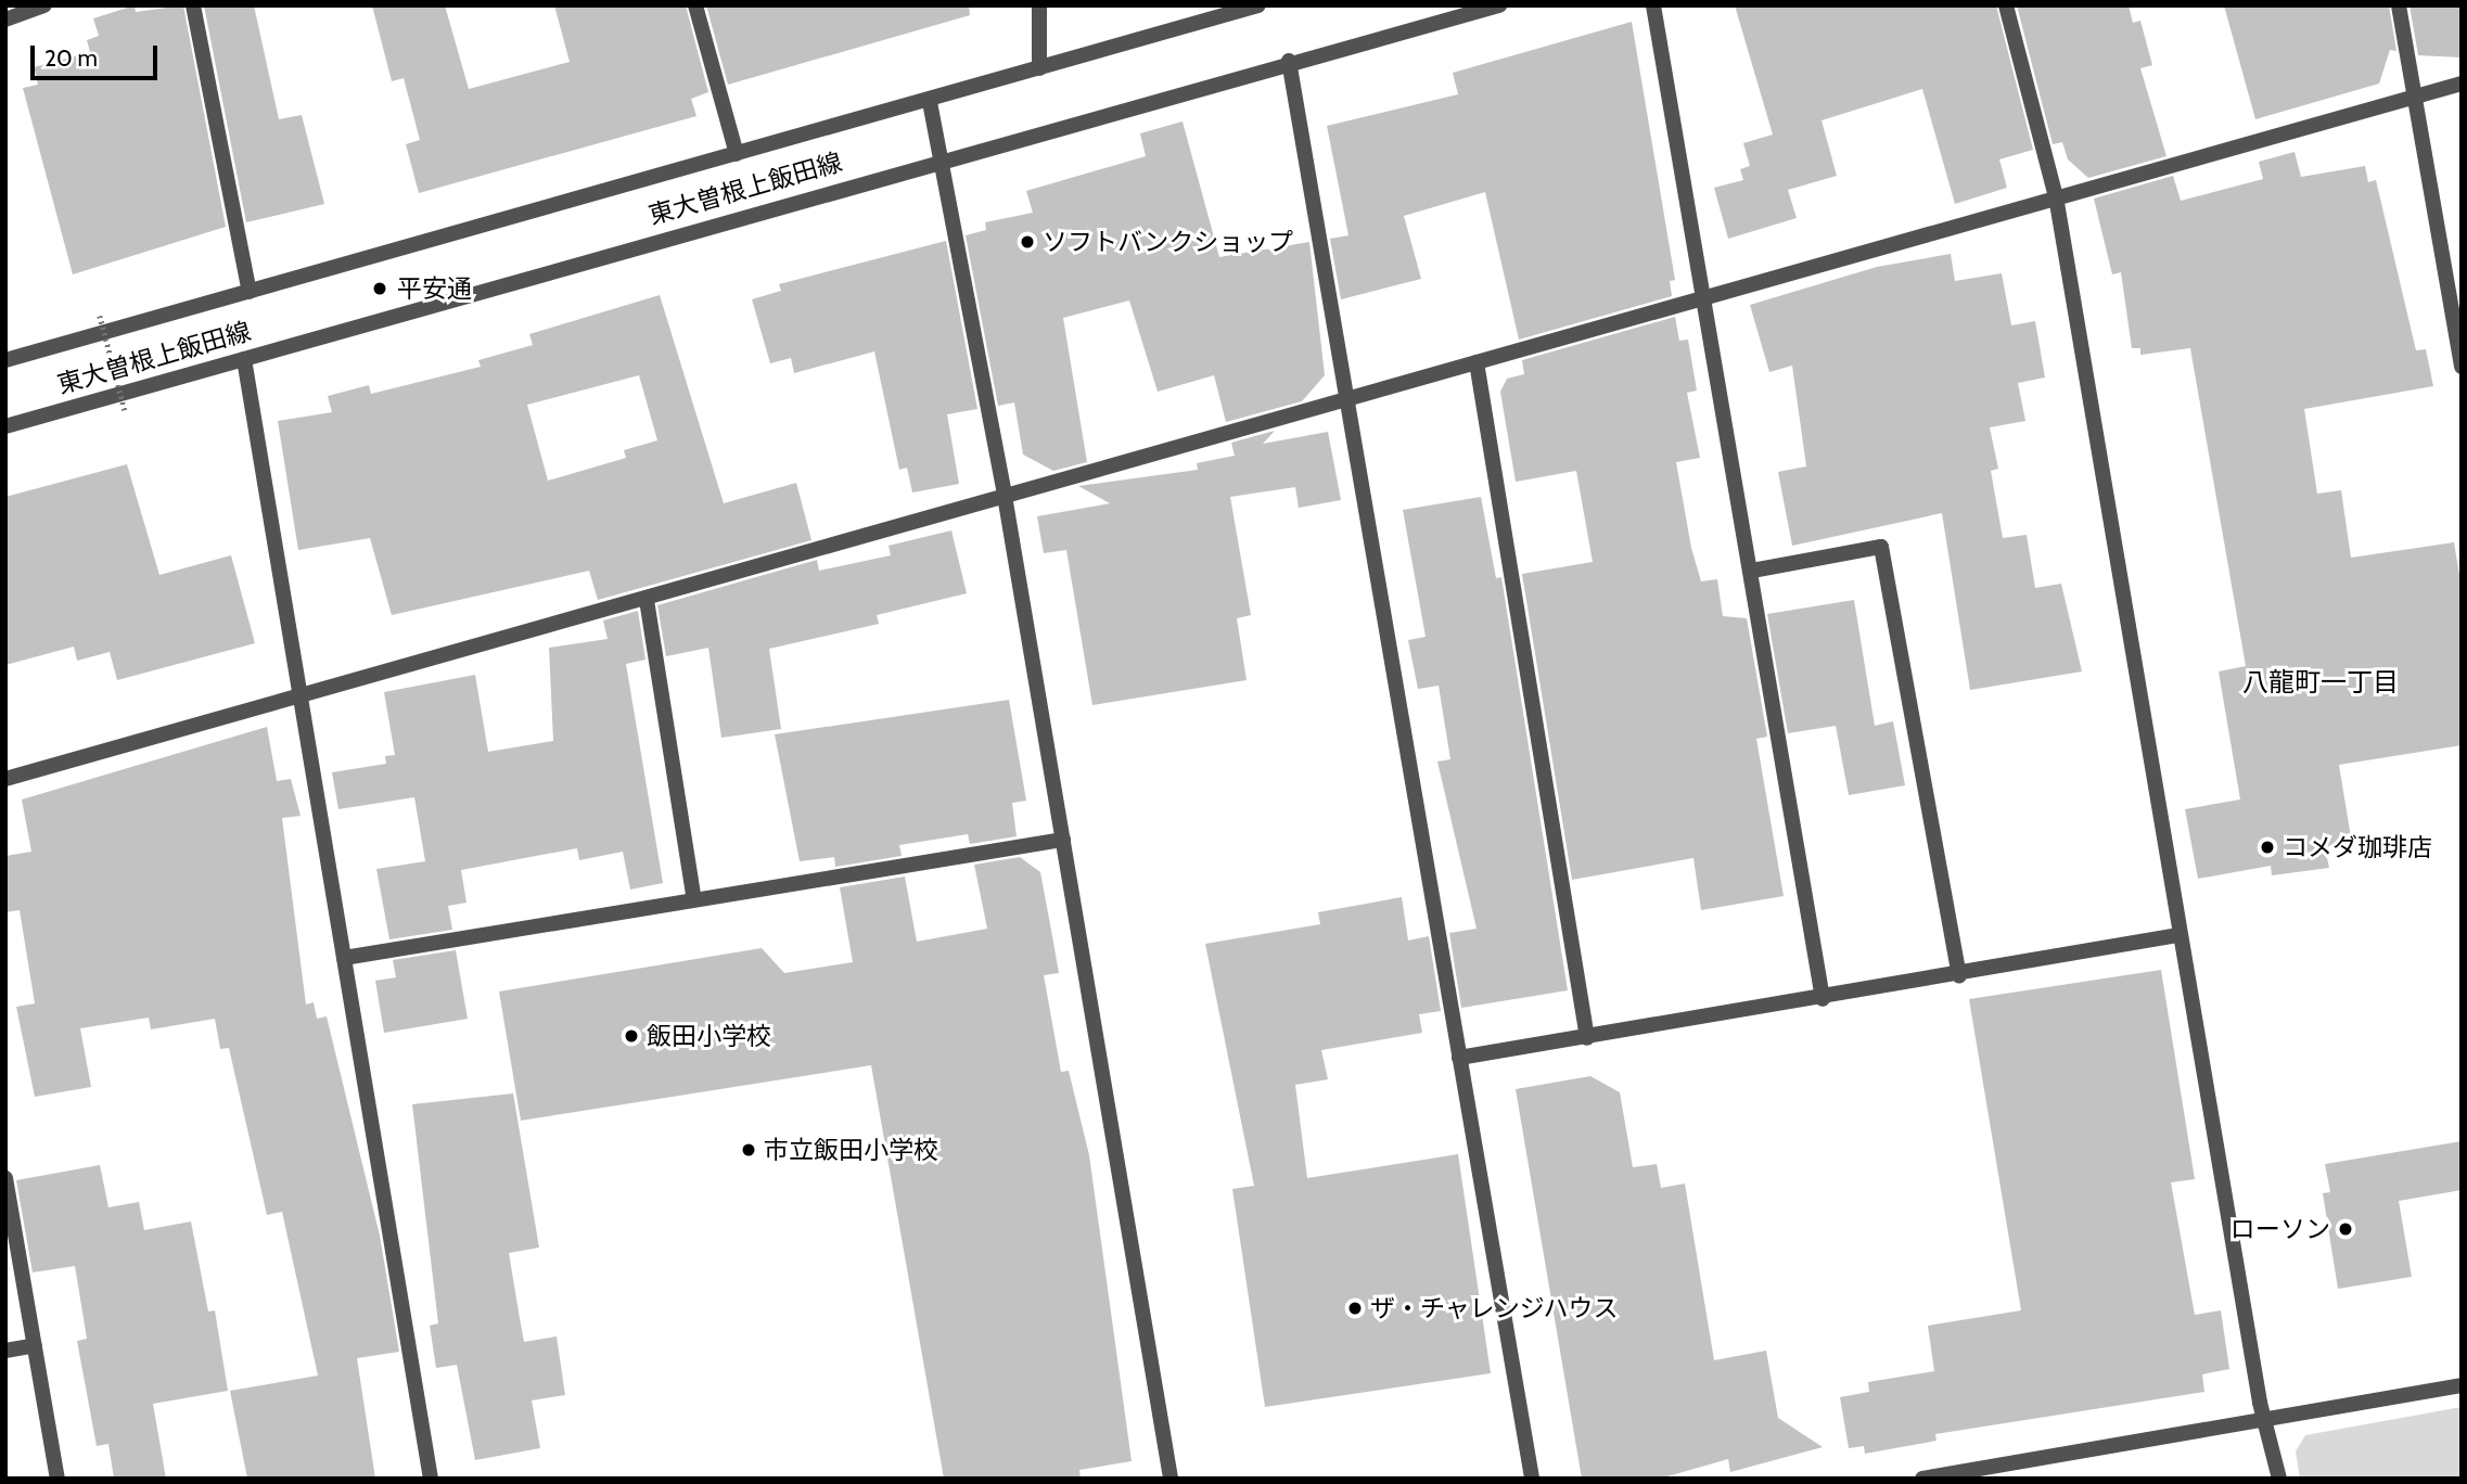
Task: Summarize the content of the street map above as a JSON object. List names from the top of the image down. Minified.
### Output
{"streets":{"street":["東大曽根上飯田線"]},"districts":["八龍町一丁目"],"places":["ソフトバンクショップ","平安通","コメダ珈琲店","飯田小学校","市立飯田小学校","ローソン","ザ・チャレンジハウス"],"scale_bar":"20 m"}
